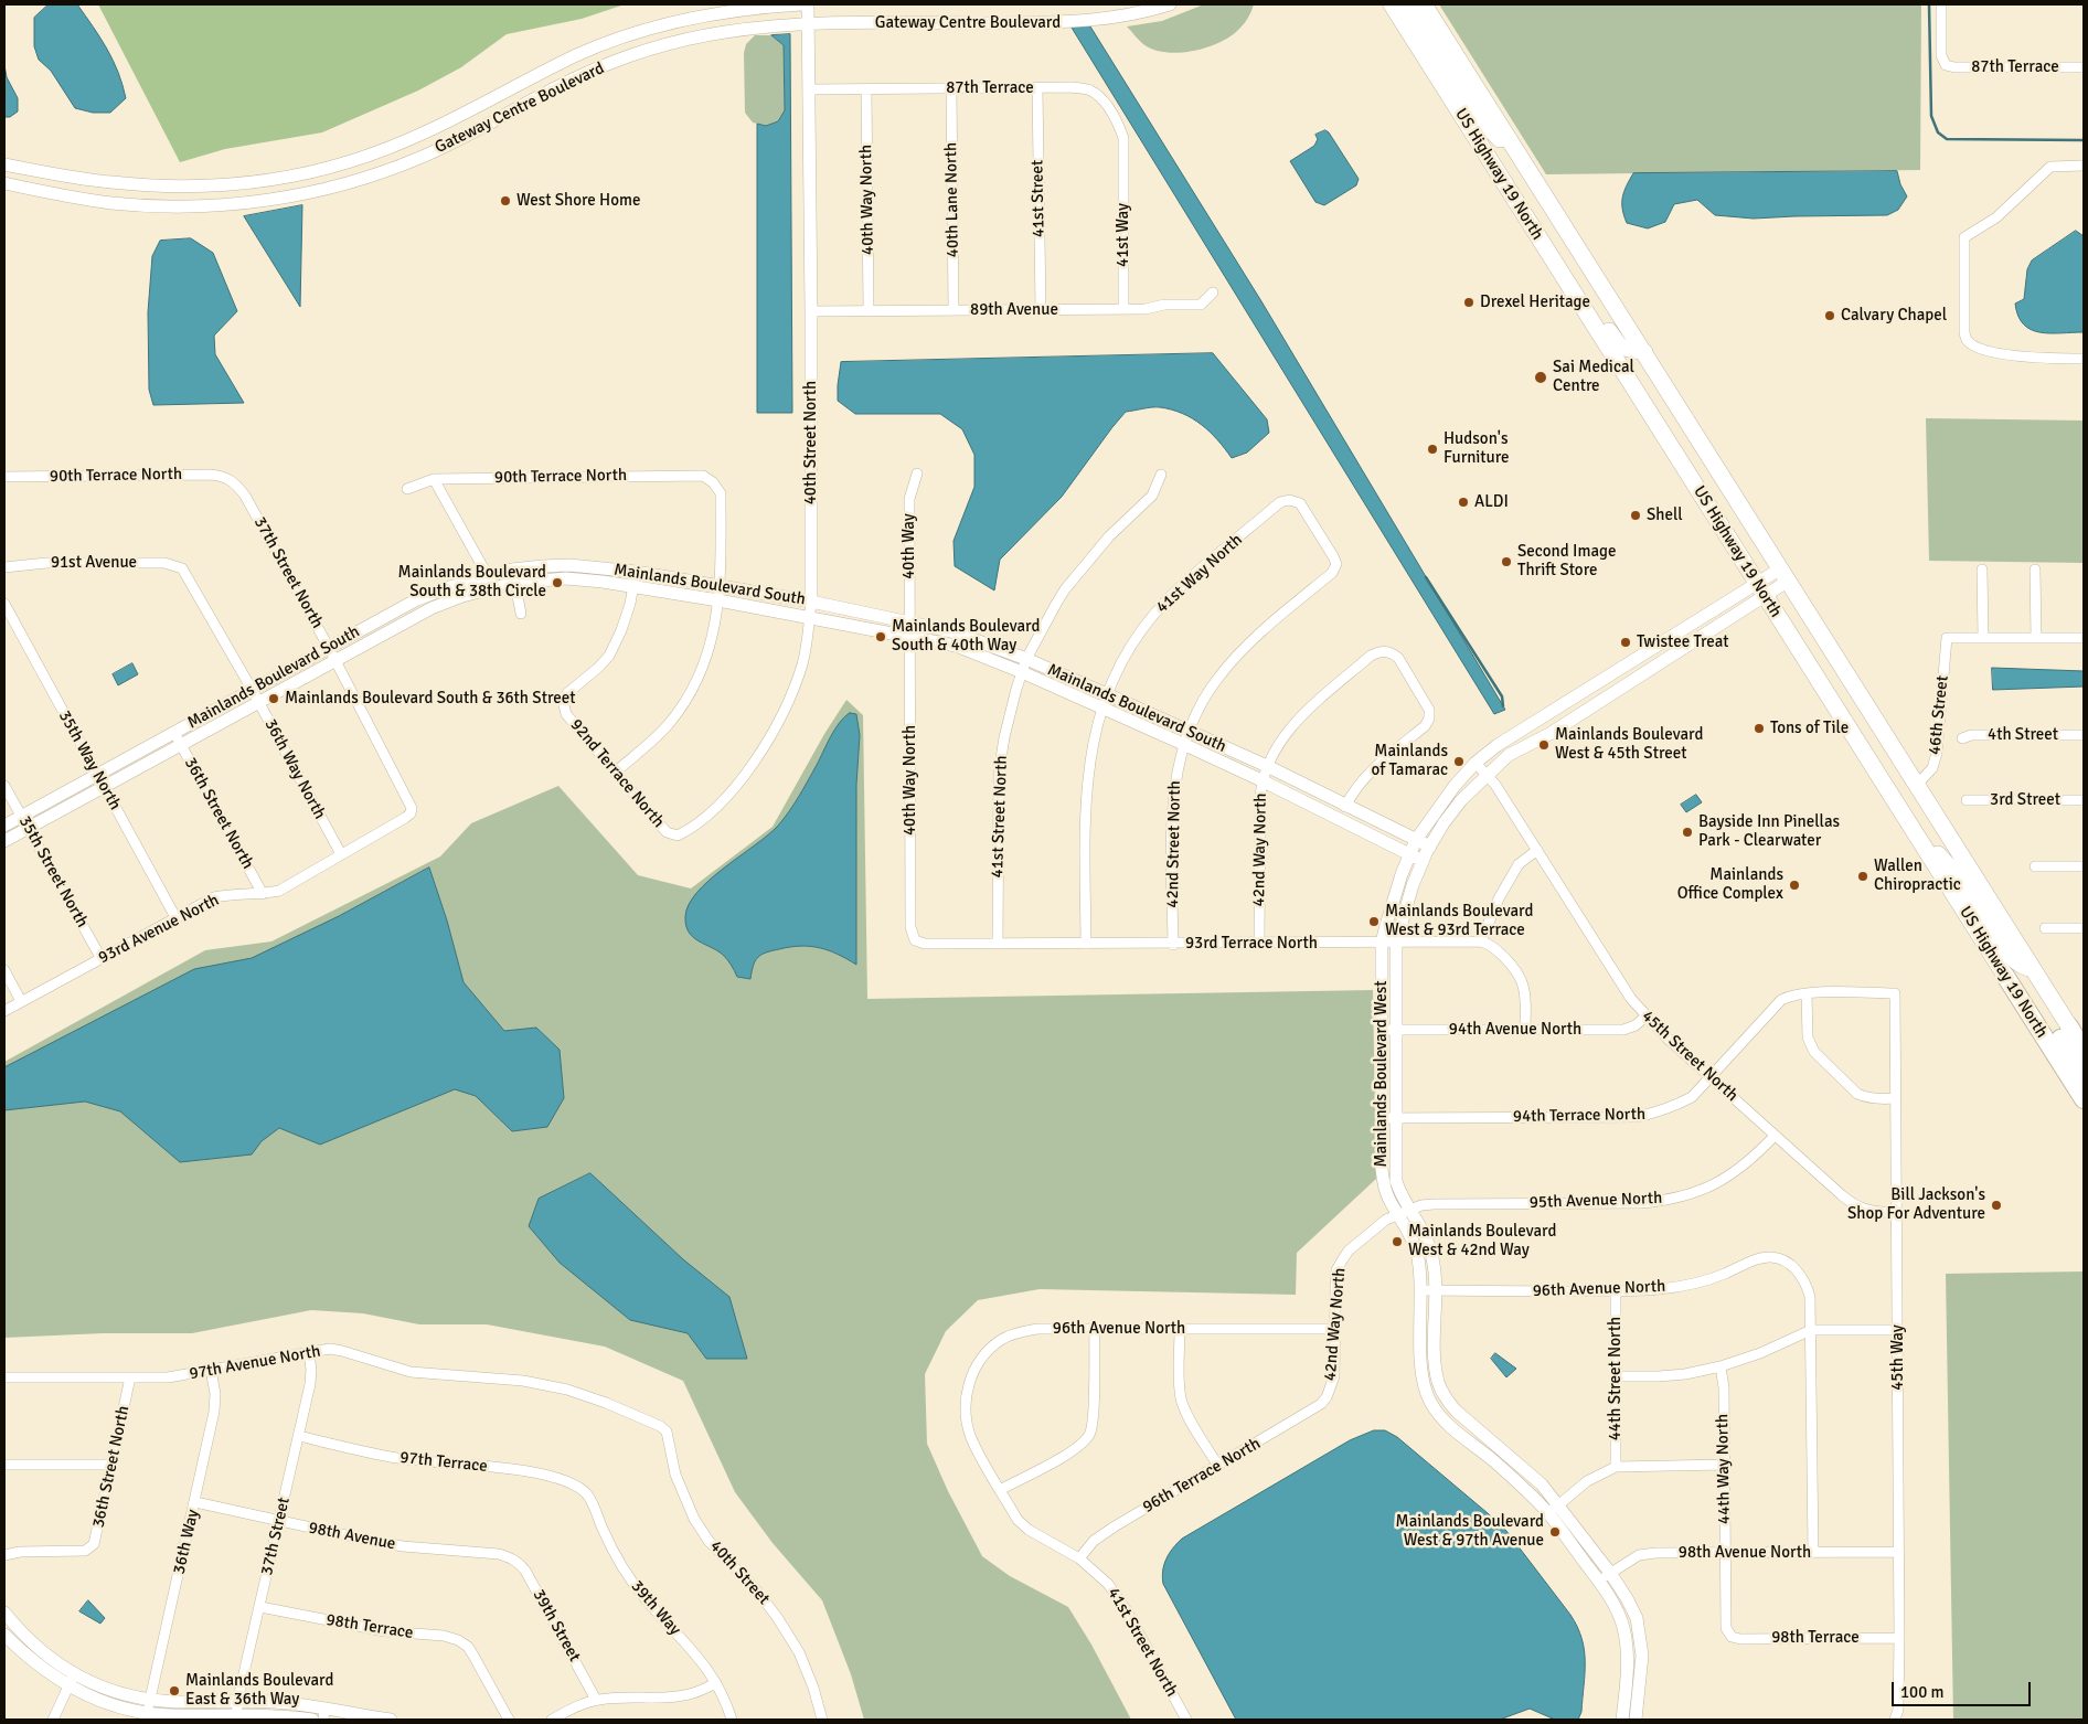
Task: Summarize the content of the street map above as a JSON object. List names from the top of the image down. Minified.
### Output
{"streets":{"highway":["US Highway 19 North"],"street":["Gateway Centre Boulevard","87th Terrace","41st Street","40th Way North","40th Lane North","41st Way","89th Avenue","40th Street North","90th Terrace North","40th Way","91st Avenue","37th Street North","41st Way North","Mainlands Boulevard South","46th Street","4th Street","35th Way North","36th Way North","92nd Terrace North","3rd Street","36th Street North","41st Street North","42nd Street North","42nd Way North","35th Street North","93rd Avenue North","93rd Terrace North","94th Avenue North","45th Street North","Mainlands Boulevard West","94th Terrace North","95th Avenue North","96th Avenue North","45th Way","97th Avenue North","44th Street North","97th Terrace","44th Way North","96th Terrace North","37th Street","98th Avenue","36th Way","98th Avenue North","40th Street","39th Way","39th Street","98th Terrace"]},"crossings":[["Gateway Centre Boulevard","40th Street North"],["87th Terrace","41st Street"],["87th Terrace","40th Way North"],["87th Terrace","40th Lane North"],["87th Terrace","41st Way"],["87th Terrace","40th Street North"],["US Highway 19 North","46th Street"],["US Highway 19 North","Mainlands Boulevard West"],["41st Street","89th Avenue"],["40th Way North","89th Avenue"],["40th Way North","40th Way"],["40th Way North","Mainlands Boulevard South"],["40th Way North","93rd Terrace North"],["40th Lane North","89th Avenue"],["41st Way","89th Avenue"],["89th Avenue","40th Street North"],["40th Street North","Mainlands Boulevard South"],["40th Street North","92nd Terrace North"],["90th Terrace North","37th Street North"],["90th Terrace North","Mainlands Boulevard South"],["40th Way","Mainlands Boulevard South"],["91st Avenue","36th Way North"],["37th Street North","Mainlands Boulevard South"],["37th Street North","93rd Avenue North"],["41st Way North","Mainlands Boulevard South"],["41st Way North","42nd Street North"],["41st Way North","93rd Terrace North"],["Mainlands Boulevard South","35th Way North"],["Mainlands Boulevard South","36th Way North"],["Mainlands Boulevard South","92nd Terrace North"],["Mainlands Boulevard South","36th Street North"],["Mainlands Boulevard South","41st Street North"],["Mainlands Boulevard South","42nd Street North"],["Mainlands Boulevard South","42nd Way North"],["Mainlands Boulevard South","35th Street North"],["Mainlands Boulevard South","Mainlands Boulevard West"],["35th Way North","93rd Avenue North"],["36th Way North","93rd Avenue North"],["36th Street North","93rd Avenue North"],["36th Street North","97th Avenue North"],["41st Street North","93rd Terrace North"],["41st Street North","96th Avenue North"],["41st Street North","96th Terrace North"],["42nd Street North","93rd Terrace North"],["42nd Way North","93rd Terrace North"],["42nd Way North","Mainlands Boulevard West"],["42nd Way North","95th Avenue North"],["42nd Way North","96th Avenue North"],["42nd Way North","96th Terrace North"],["35th Street North","93rd Avenue North"],["93rd Terrace North","Mainlands Boulevard West"],["94th Avenue North","45th Street North"],["94th Avenue North","Mainlands Boulevard West"],["45th Street North","Mainlands Boulevard West"],["45th Street North","94th Terrace North"],["45th Street North","95th Avenue North"],["45th Street North","45th Way"],["Mainlands Boulevard West","94th Terrace North"],["Mainlands Boulevard West","95th Avenue North"],["Mainlands Boulevard West","96th Avenue North"],["Mainlands Boulevard West","98th Avenue North"],["94th Terrace North","45th Way"],["96th Avenue North","44th Street North"],["45th Way","98th Avenue North"],["45th Way","98th Terrace"],["97th Avenue North","37th Street"],["97th Avenue North","36th Way"],["97th Avenue North","40th Street"],["97th Terrace","37th Street"],["97th Terrace","39th Way"],["44th Way North","98th Avenue North"],["44th Way North","98th Terrace"],["37th Street","98th Avenue"],["37th Street","98th Terrace"],["98th Avenue","36th Way"],["98th Avenue","39th Street"]],"places":["West Shore Home","Drexel Heritage","Calvary Chapel","Sai Medical Centre","Hudson's Furniture","ALDI","Shell","Second Image Thrift Store","Mainlands Boulevard South & 38th Circle","Mainlands Boulevard South & 40th Way","Twistee Treat","Mainlands Boulevard South & 36th Street","Tons of Tile","Mainlands Boulevard West & 45th Street","Mainlands of Tamarac","Bayside Inn Pinellas Park - Clearwater","Wallen Chiropractic","Mainlands Office Complex","Mainlands Boulevard West & 93rd Terrace","Bill Jackson's Shop For Adventure","Mainlands Boulevard West & 42nd Way","Mainlands Boulevard West & 97th Avenue","Mainlands Boulevard East & 36th Way"],"scale_bar":"100 m"}
